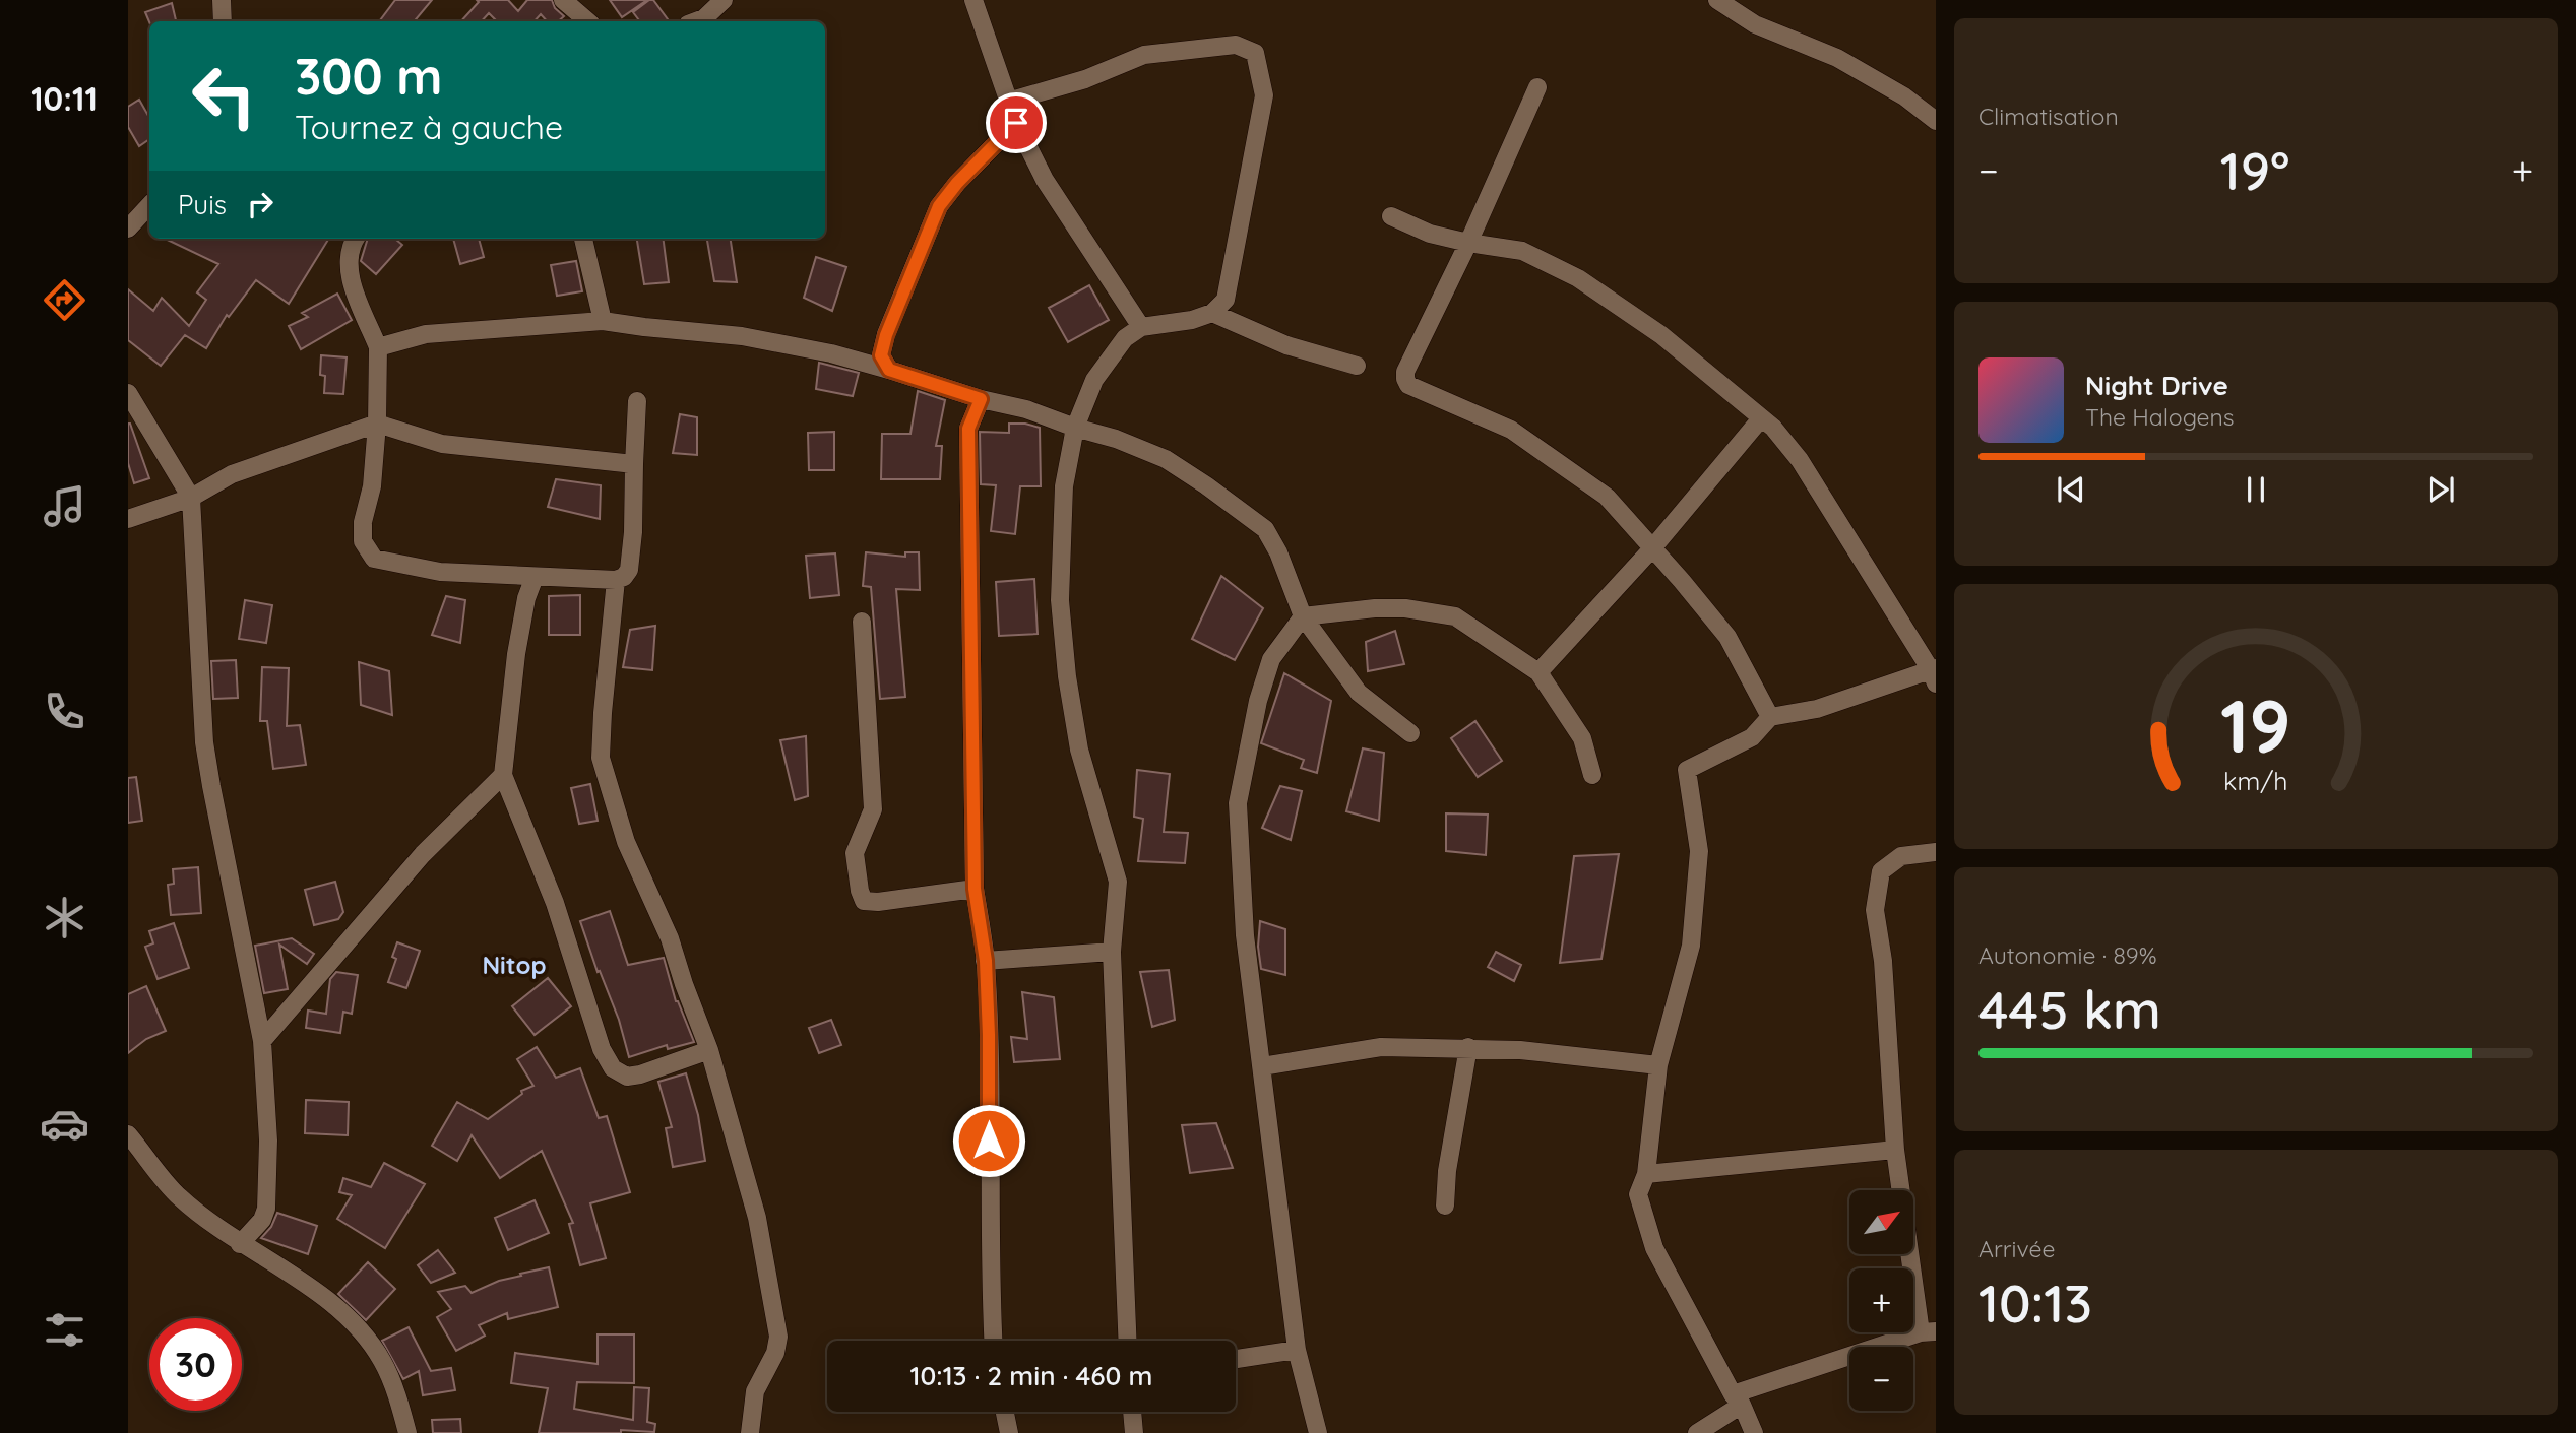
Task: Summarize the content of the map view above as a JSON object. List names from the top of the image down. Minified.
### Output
{"districts":["Nitop"],"north":"top right","page":{"tabs":"10:11","tile":["Climatisation",["Autonomie · 89%","445 km"],["Arrivée","10:13"]],"turn":["300 m","Tournez à gauche"],"heat":["−","19°","+"],"then":"Puis","song":["Night Drive","The Halogens"],"map_buttons":["+","−"],"limit":"30","trip":"10:13 · 2 min · 460 m","gauge":["19","km/h"]}}
